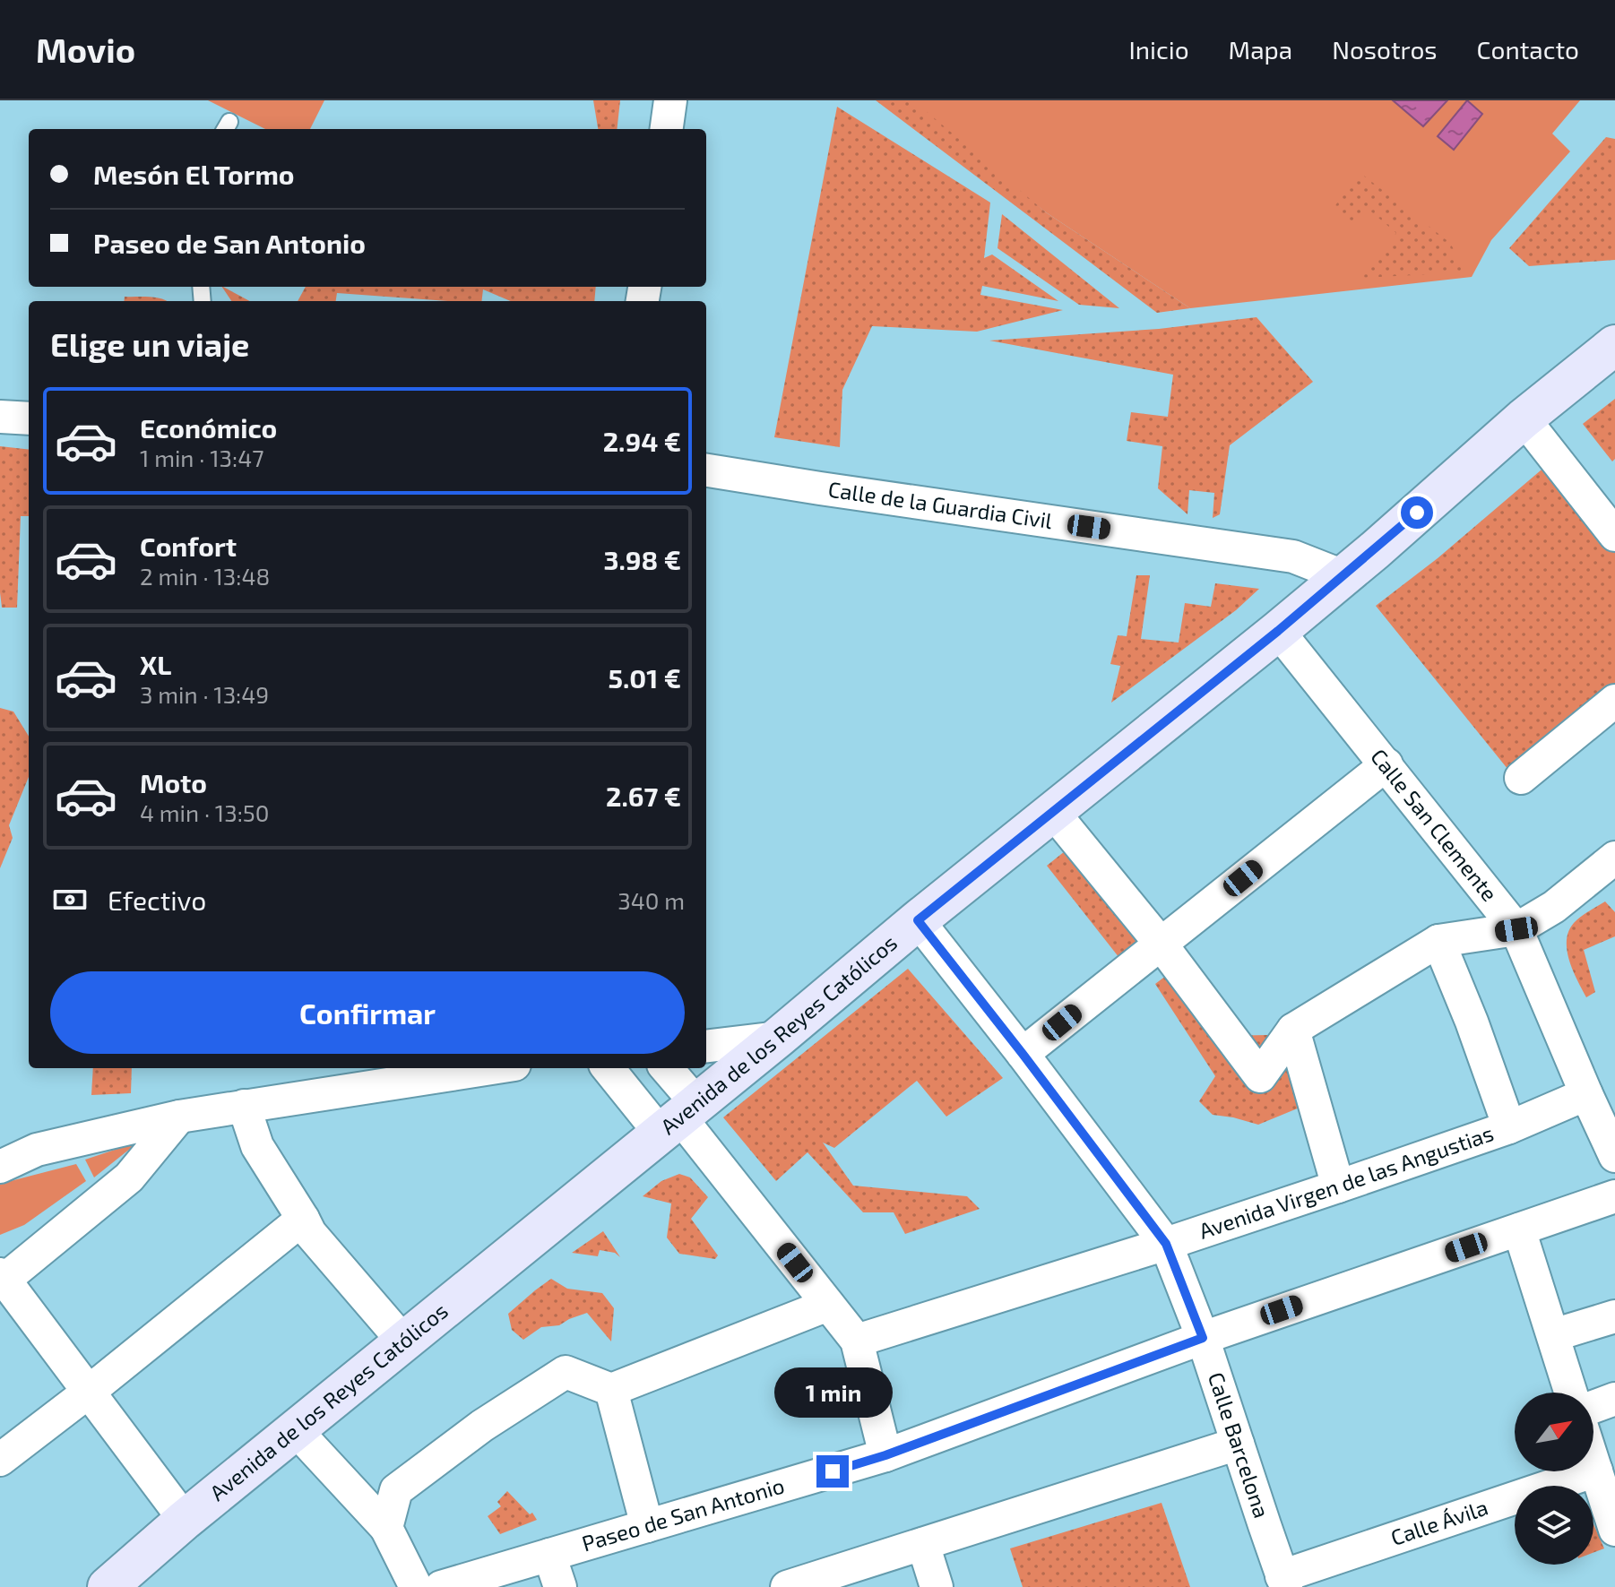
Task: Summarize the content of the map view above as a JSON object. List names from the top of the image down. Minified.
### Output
{"streets":{"main road":["Avenida de los Reyes Católicos"],"street":["Calle de la Guardia Civil","Calle San Clemente","Avenida Virgen de las Angustias","Calle Barcelona","Paseo de San Antonio","Calle Ávila"]},"crossings":[["Calle de la Guardia Civil","Avenida de los Reyes Católicos"],["Calle San Clemente","Avenida de los Reyes Católicos"],["Calle San Clemente","Avenida Virgen de las Angustias"],["Avenida de los Reyes Católicos","Calle Barcelona"],["Avenida Virgen de las Angustias","Calle Barcelona"],["Calle Barcelona","Paseo de San Antonio"],["Calle Barcelona","Calle Ávila"]],"north":"top right","page":{"header":"Movio","nav":["Inicio","Mapa","Nosotros","Contacto"],"banner":["Mesón El Tormo","Paseo de San Antonio"],"heading":"Elige un viaje","list":[{"name":"Económico","note":"1 min · 13:47","value":"2.94 €"},{"name":"Confort","note":"2 min · 13:48","value":"3.98 €"},{"name":"XL","note":"3 min · 13:49","value":"5.01 €"},{"name":"Moto","note":"4 min · 13:50","value":"2.67 €"}],"pay":["Efectivo","340 m"],"buttons":"Confirmar","bubble":"1 min"}}
